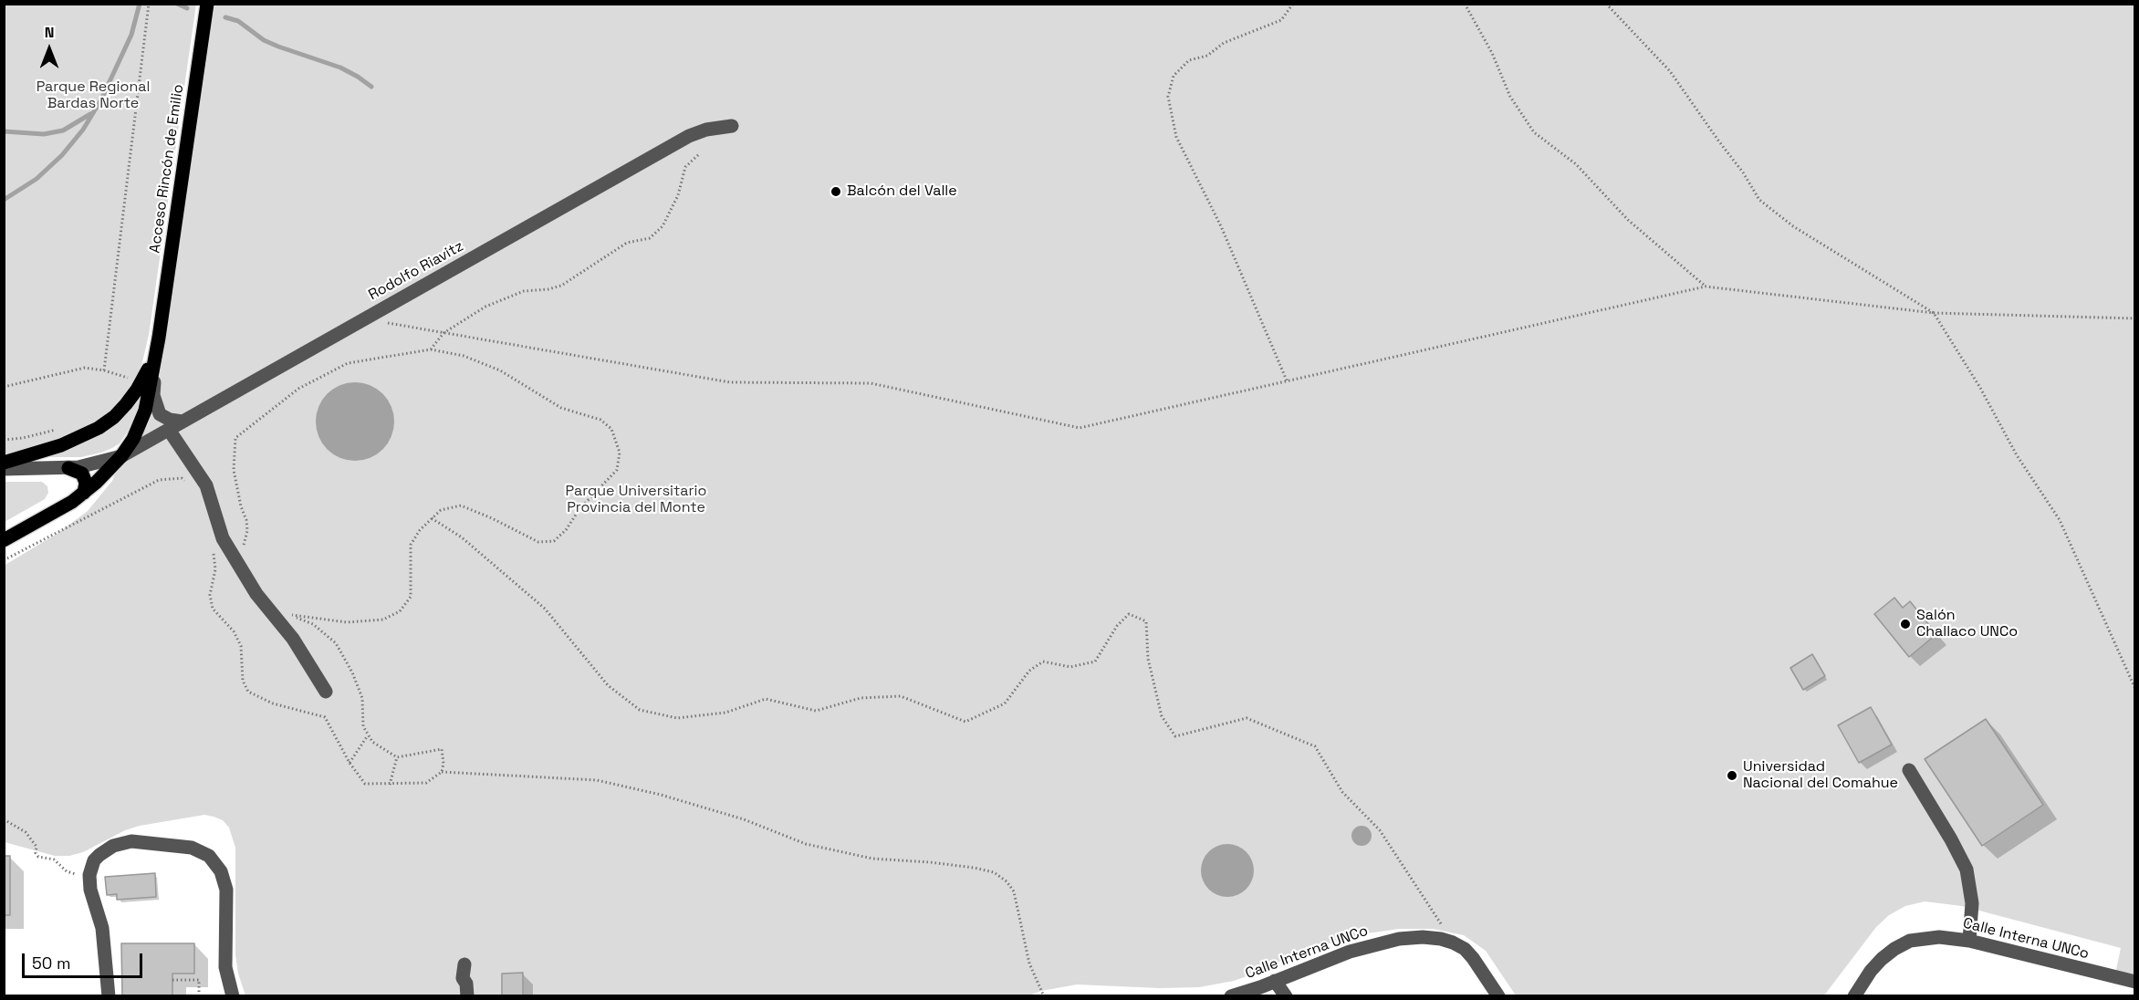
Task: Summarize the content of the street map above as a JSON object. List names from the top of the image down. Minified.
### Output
{"streets":{"main road":["Acceso Rincón de Emilio","Rodolfo Riavitz"],"street":["Calle Interna UNCo"]},"crossings":[["Acceso Rincón de Emilio","Rodolfo Riavitz"]],"parks":["Parque Regional Bardas Norte","Parque Universitario Provincia del Monte"],"places":["Balcón del Valle","Salón Challaco UNCo","Universidad Nacional del Comahue"],"scale_bar":"50 m","north":"top"}
